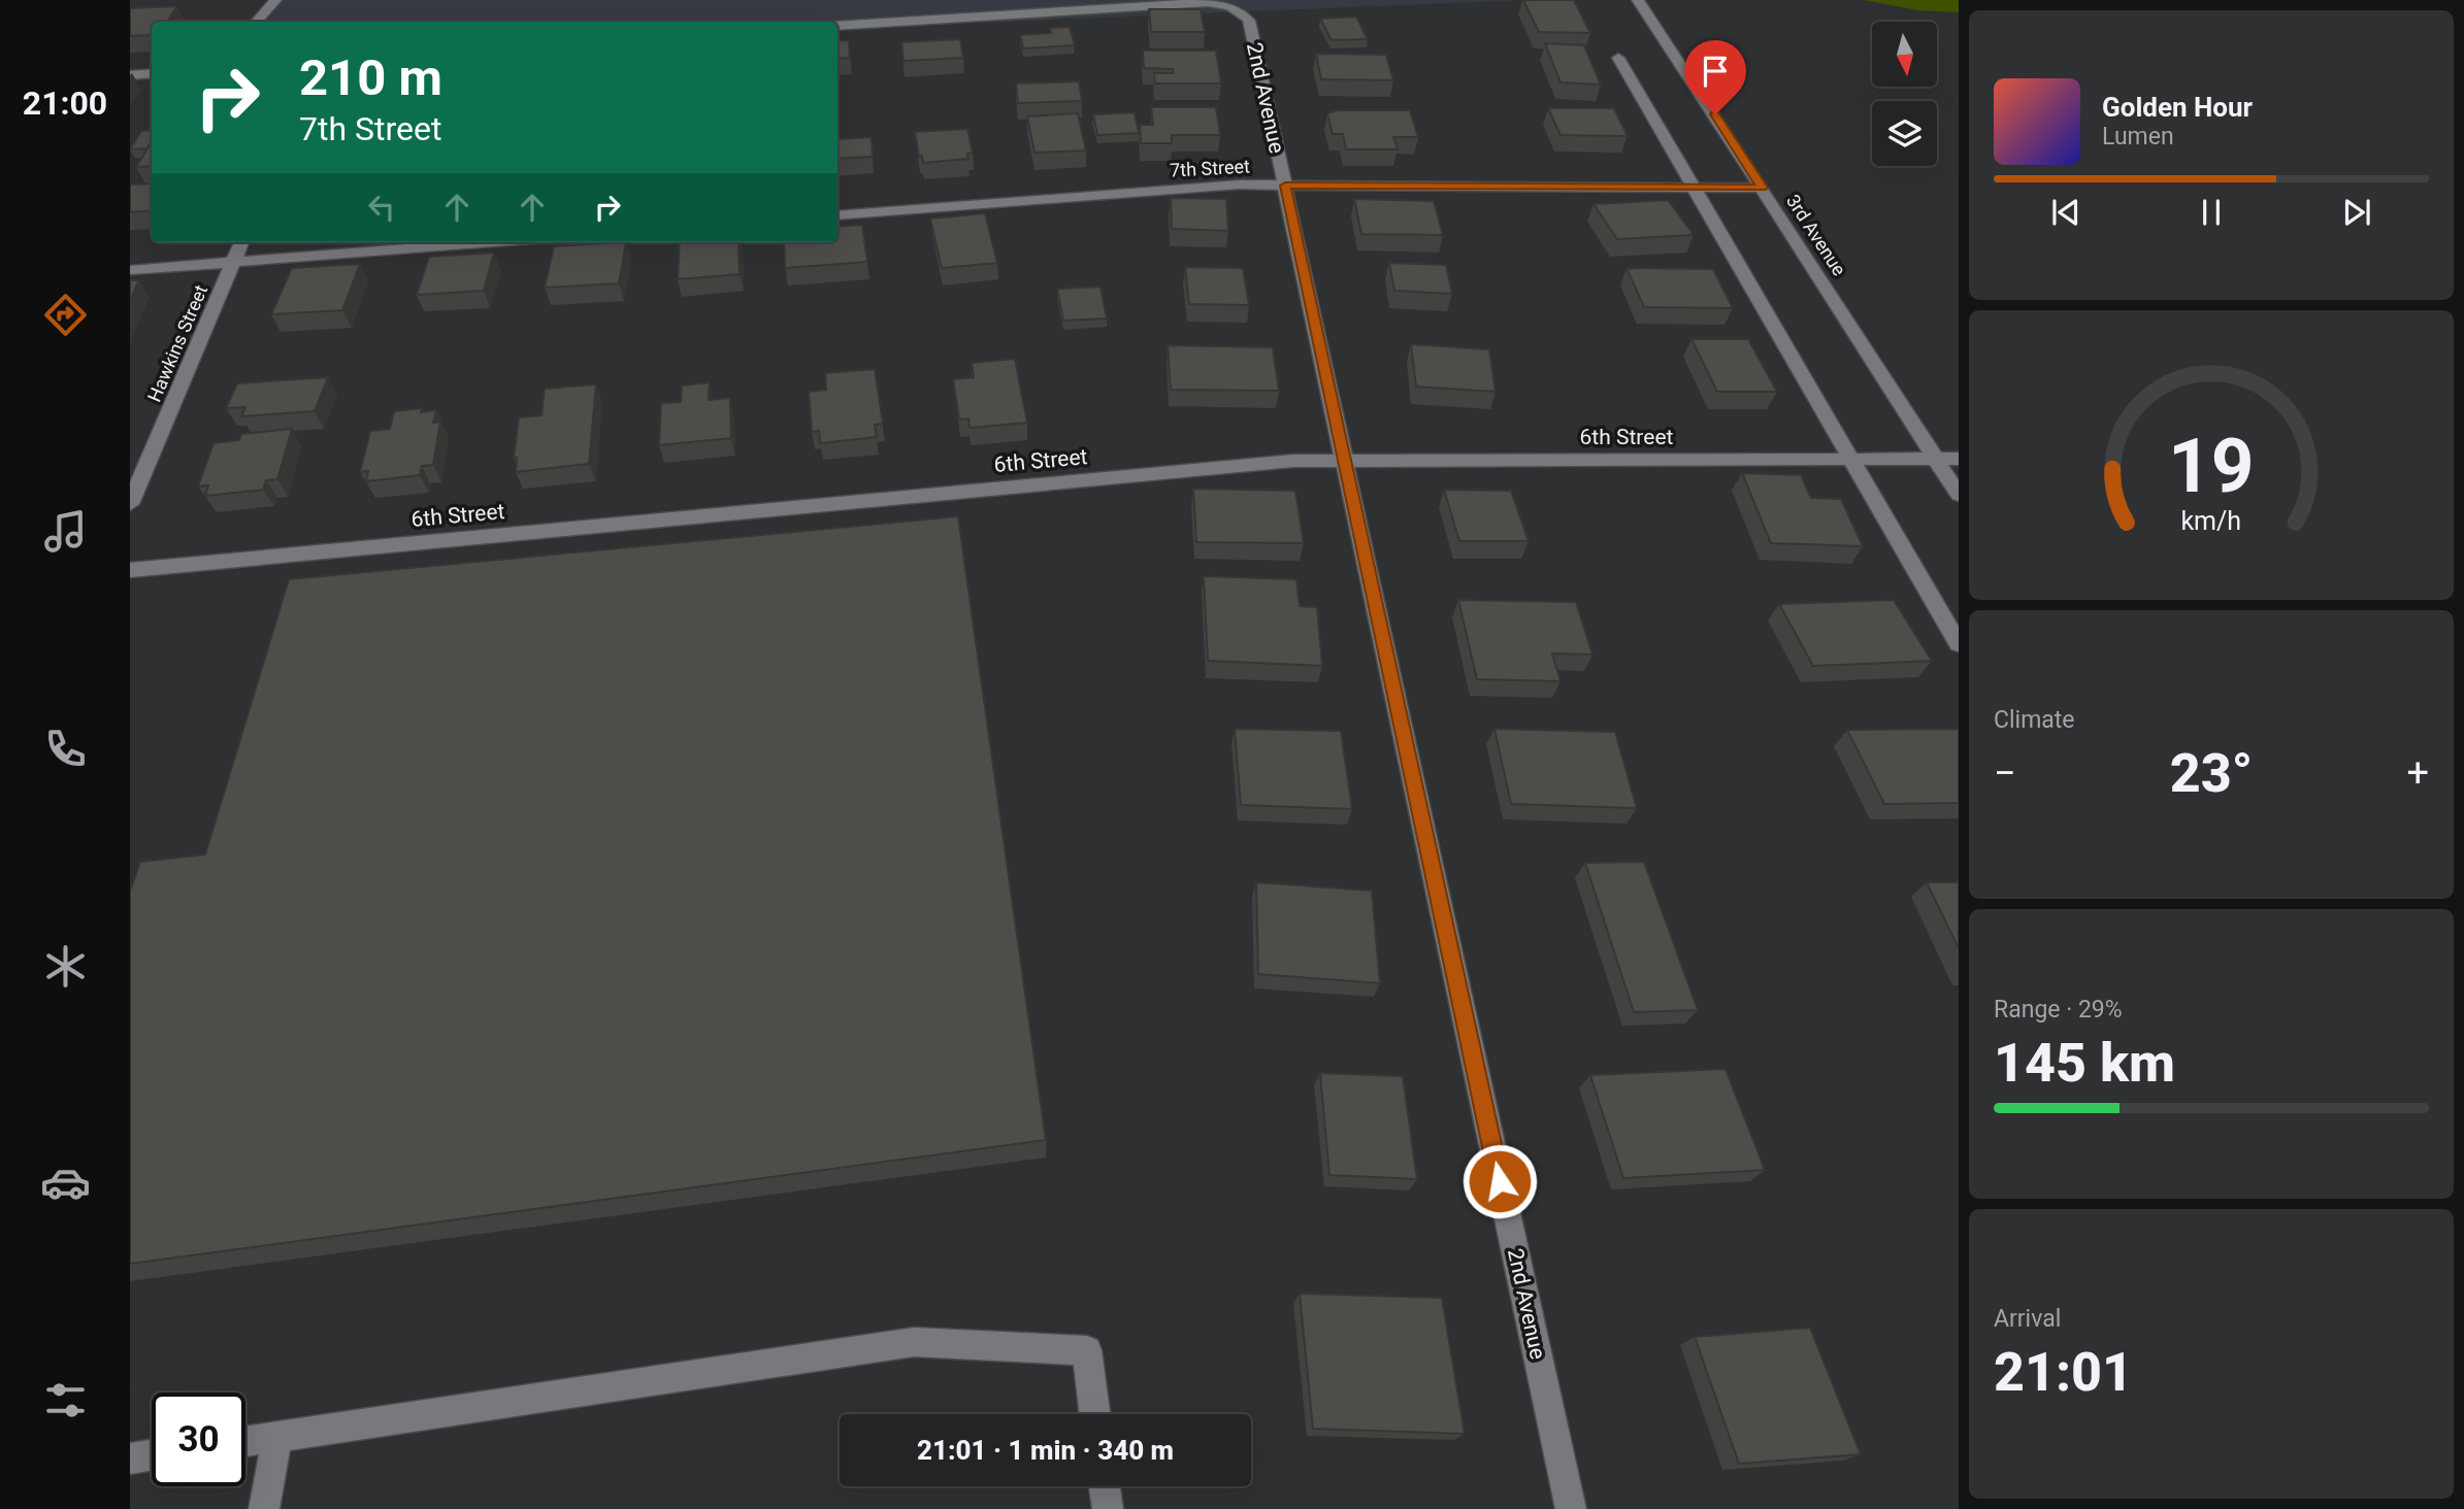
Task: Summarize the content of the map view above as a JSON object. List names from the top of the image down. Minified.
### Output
{"streets":{"street":["2nd Avenue","7th Street","3rd Avenue","Hawkins Street","6th Street"]},"crossings":[["2nd Avenue","7th Street"],["2nd Avenue","6th Street"],["7th Street","3rd Avenue"],["3rd Avenue","6th Street"]],"north":"bottom","page":{"tabs":"21:00","turn":["210 m","7th Street"],"song":["Golden Hour","Lumen"],"tile":["Climate",["Range · 29%","145 km"],["Arrival","21:01"]],"heat":["−","23°","+"],"limit":"30","trip":"21:01 · 1 min · 340 m","gauge":["19","km/h"]}}
